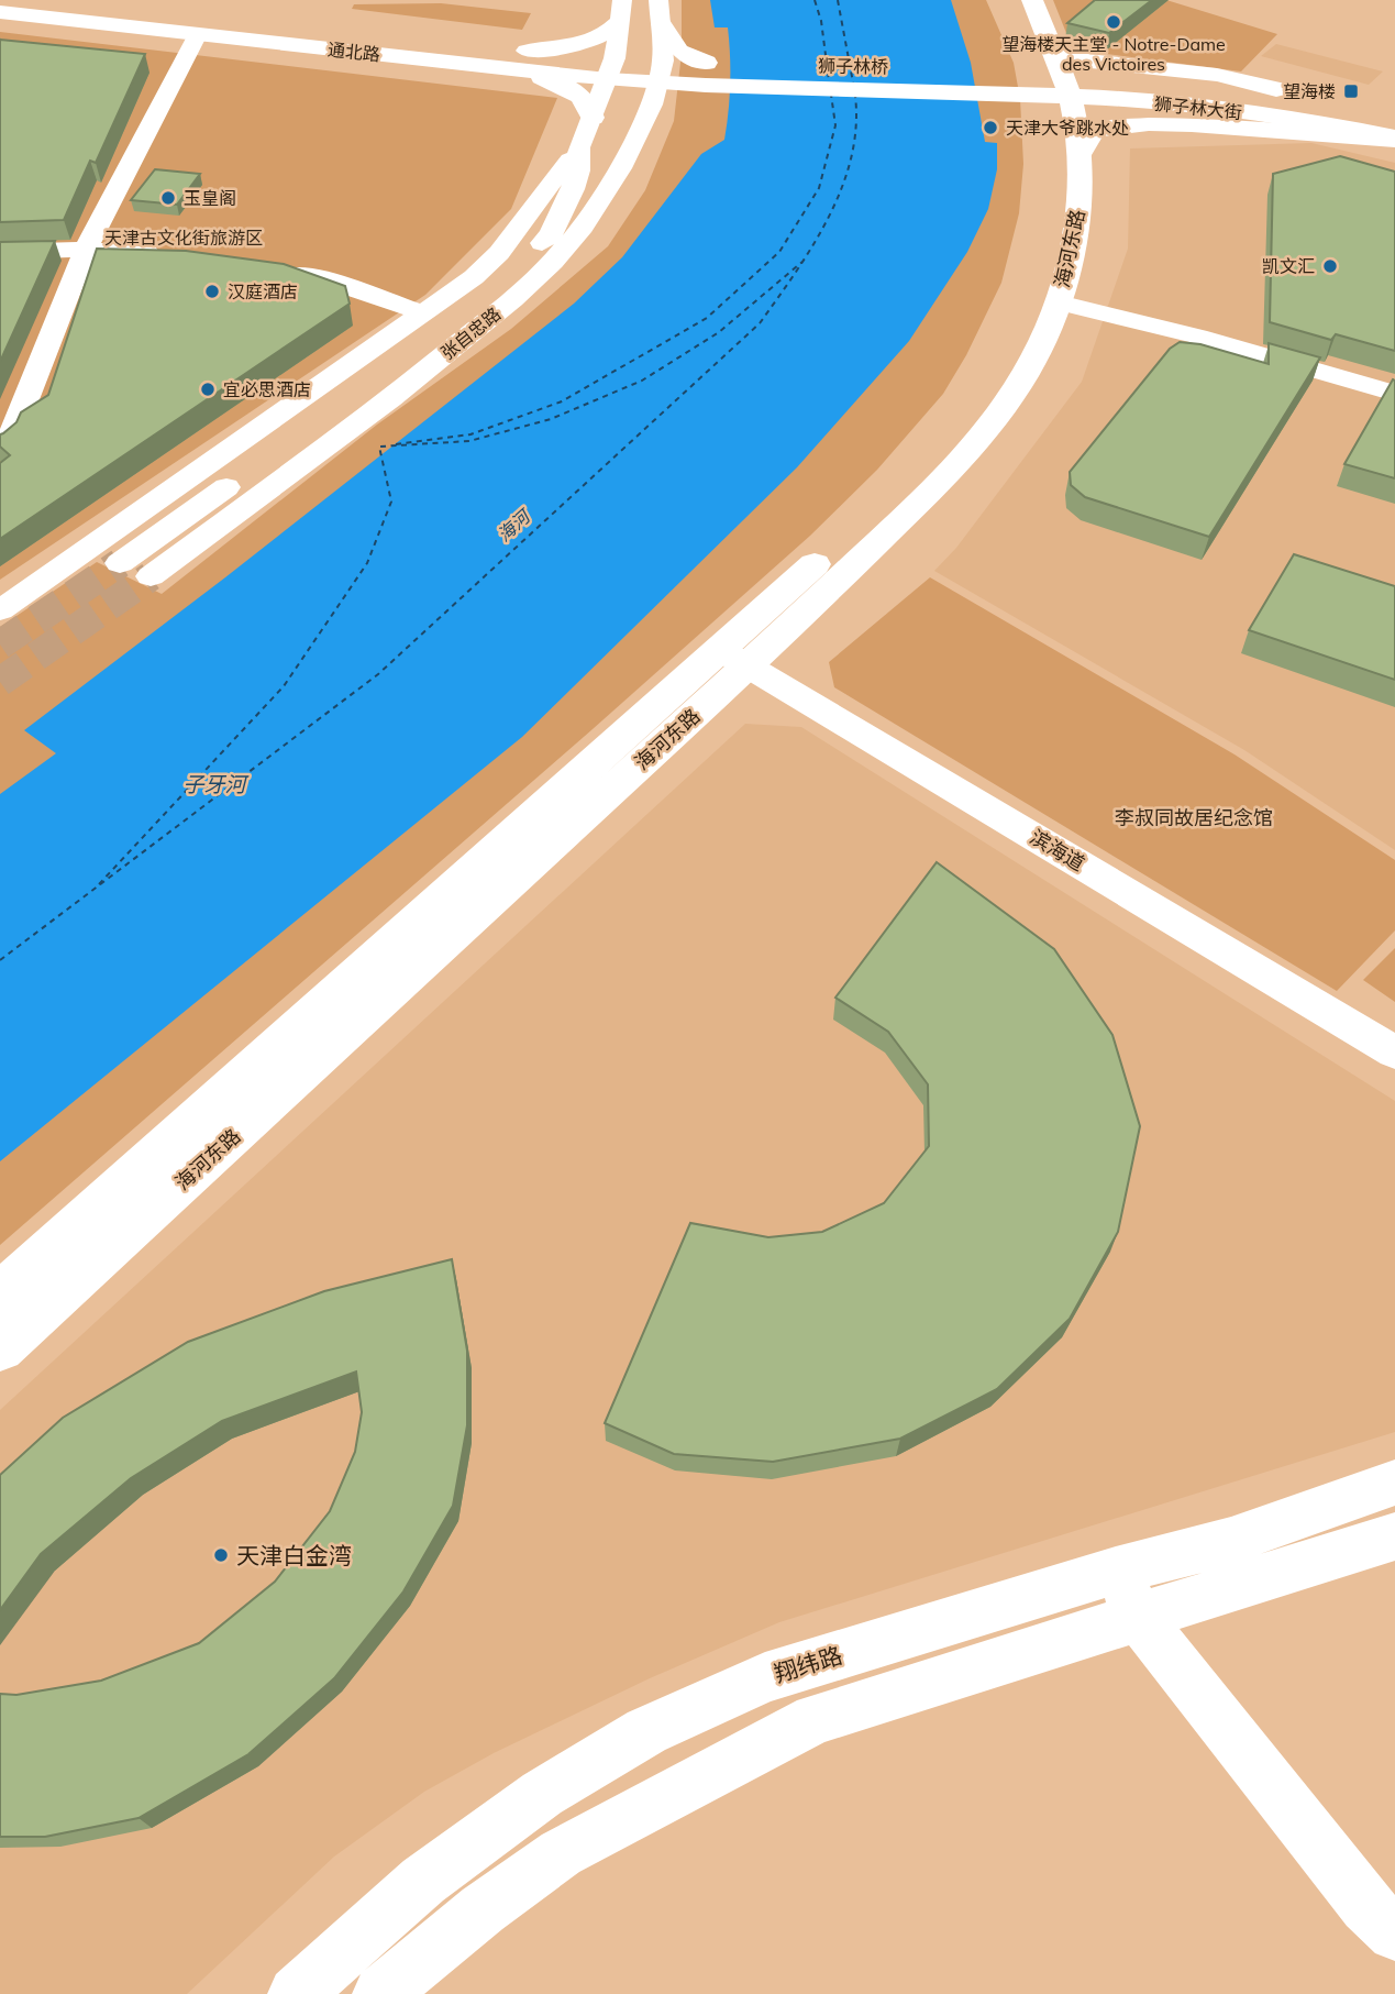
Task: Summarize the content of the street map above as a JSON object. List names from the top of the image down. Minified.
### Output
{"streets":{"main road":["通北路","狮子林桥","狮子林大街","海河东路"],"street":["张自忠路","滨海道","翔纬路"]},"crossings":[["通北路","狮子林桥"],["通北路","张自忠路"],["狮子林桥","狮子林大街"],["狮子林大街","海河东路"],["海河东路","滨海道"]],"water":["海河","子牙河"],"parks":["天津古文化街旅游区","李叔同故居纪念馆"],"places":{"other":["望海楼天主堂 - Notre-Dame des Victoires","天津大爷跳水处","玉皇阁","凯文汇","汉庭酒店","宜必思酒店","天津白金湾"],"transit":["望海楼"]}}
